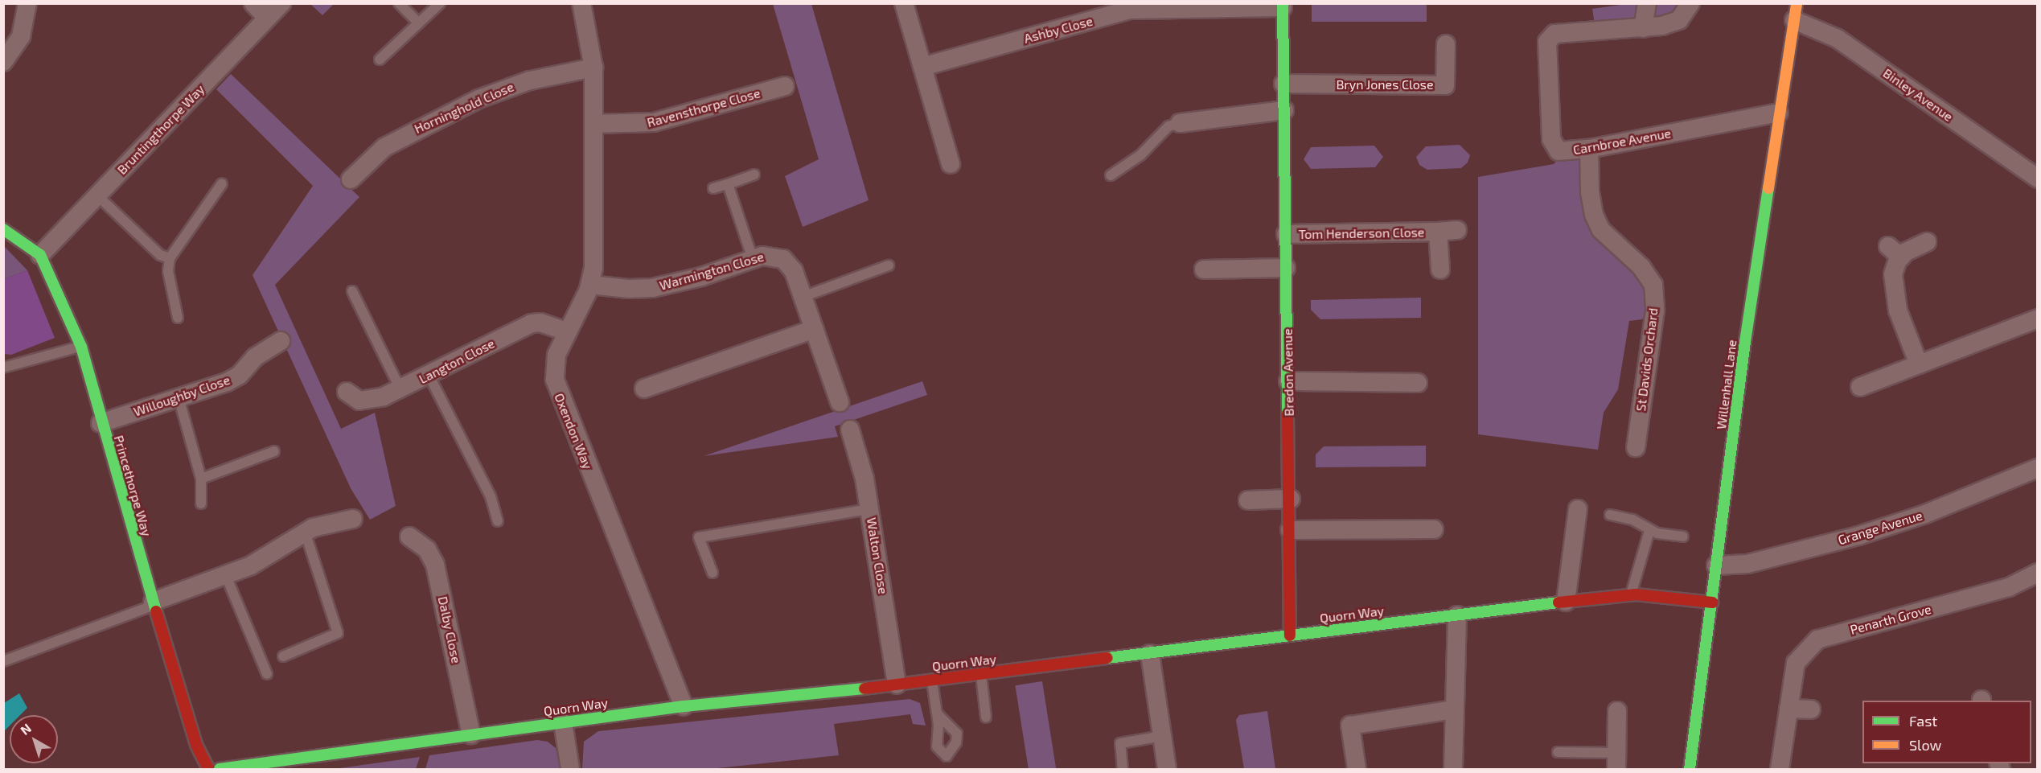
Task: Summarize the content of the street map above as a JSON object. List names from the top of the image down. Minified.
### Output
{"streets":{"street":["Ashby Close","Bryn Jones Close","Binley Avenue","Horninghold Close","Ravensthorpe Close","Bruntingthorpe Way","Carnbroe Avenue","Tom Henderson Close","Warmington Close","St Davids Orchard","Langton Close","Bredon Avenue","Willenhall Lane","Willoughby Close","Oxendon Way","Princethorpe Way","Grange Avenue","Walton Close","Quorn Way","Penarth Grove","Dalby Close"]},"crossings":[["Ashby Close","Bredon Avenue"],["Bryn Jones Close","Bredon Avenue"],["Binley Avenue","Willenhall Lane"],["Horninghold Close","Oxendon Way"],["Ravensthorpe Close","Oxendon Way"],["Bruntingthorpe Way","Princethorpe Way"],["Carnbroe Avenue","St Davids Orchard"],["Carnbroe Avenue","Willenhall Lane"],["Tom Henderson Close","Bredon Avenue"],["Warmington Close","Oxendon Way"],["Langton Close","Oxendon Way"],["Bredon Avenue","Quorn Way"],["Willenhall Lane","Grange Avenue"],["Willenhall Lane","Quorn Way"],["Willoughby Close","Princethorpe Way"],["Oxendon Way","Quorn Way"],["Walton Close","Quorn Way"],["Quorn Way","Dalby Close"]],"legend":["Fast","Slow"],"north":"top left"}
